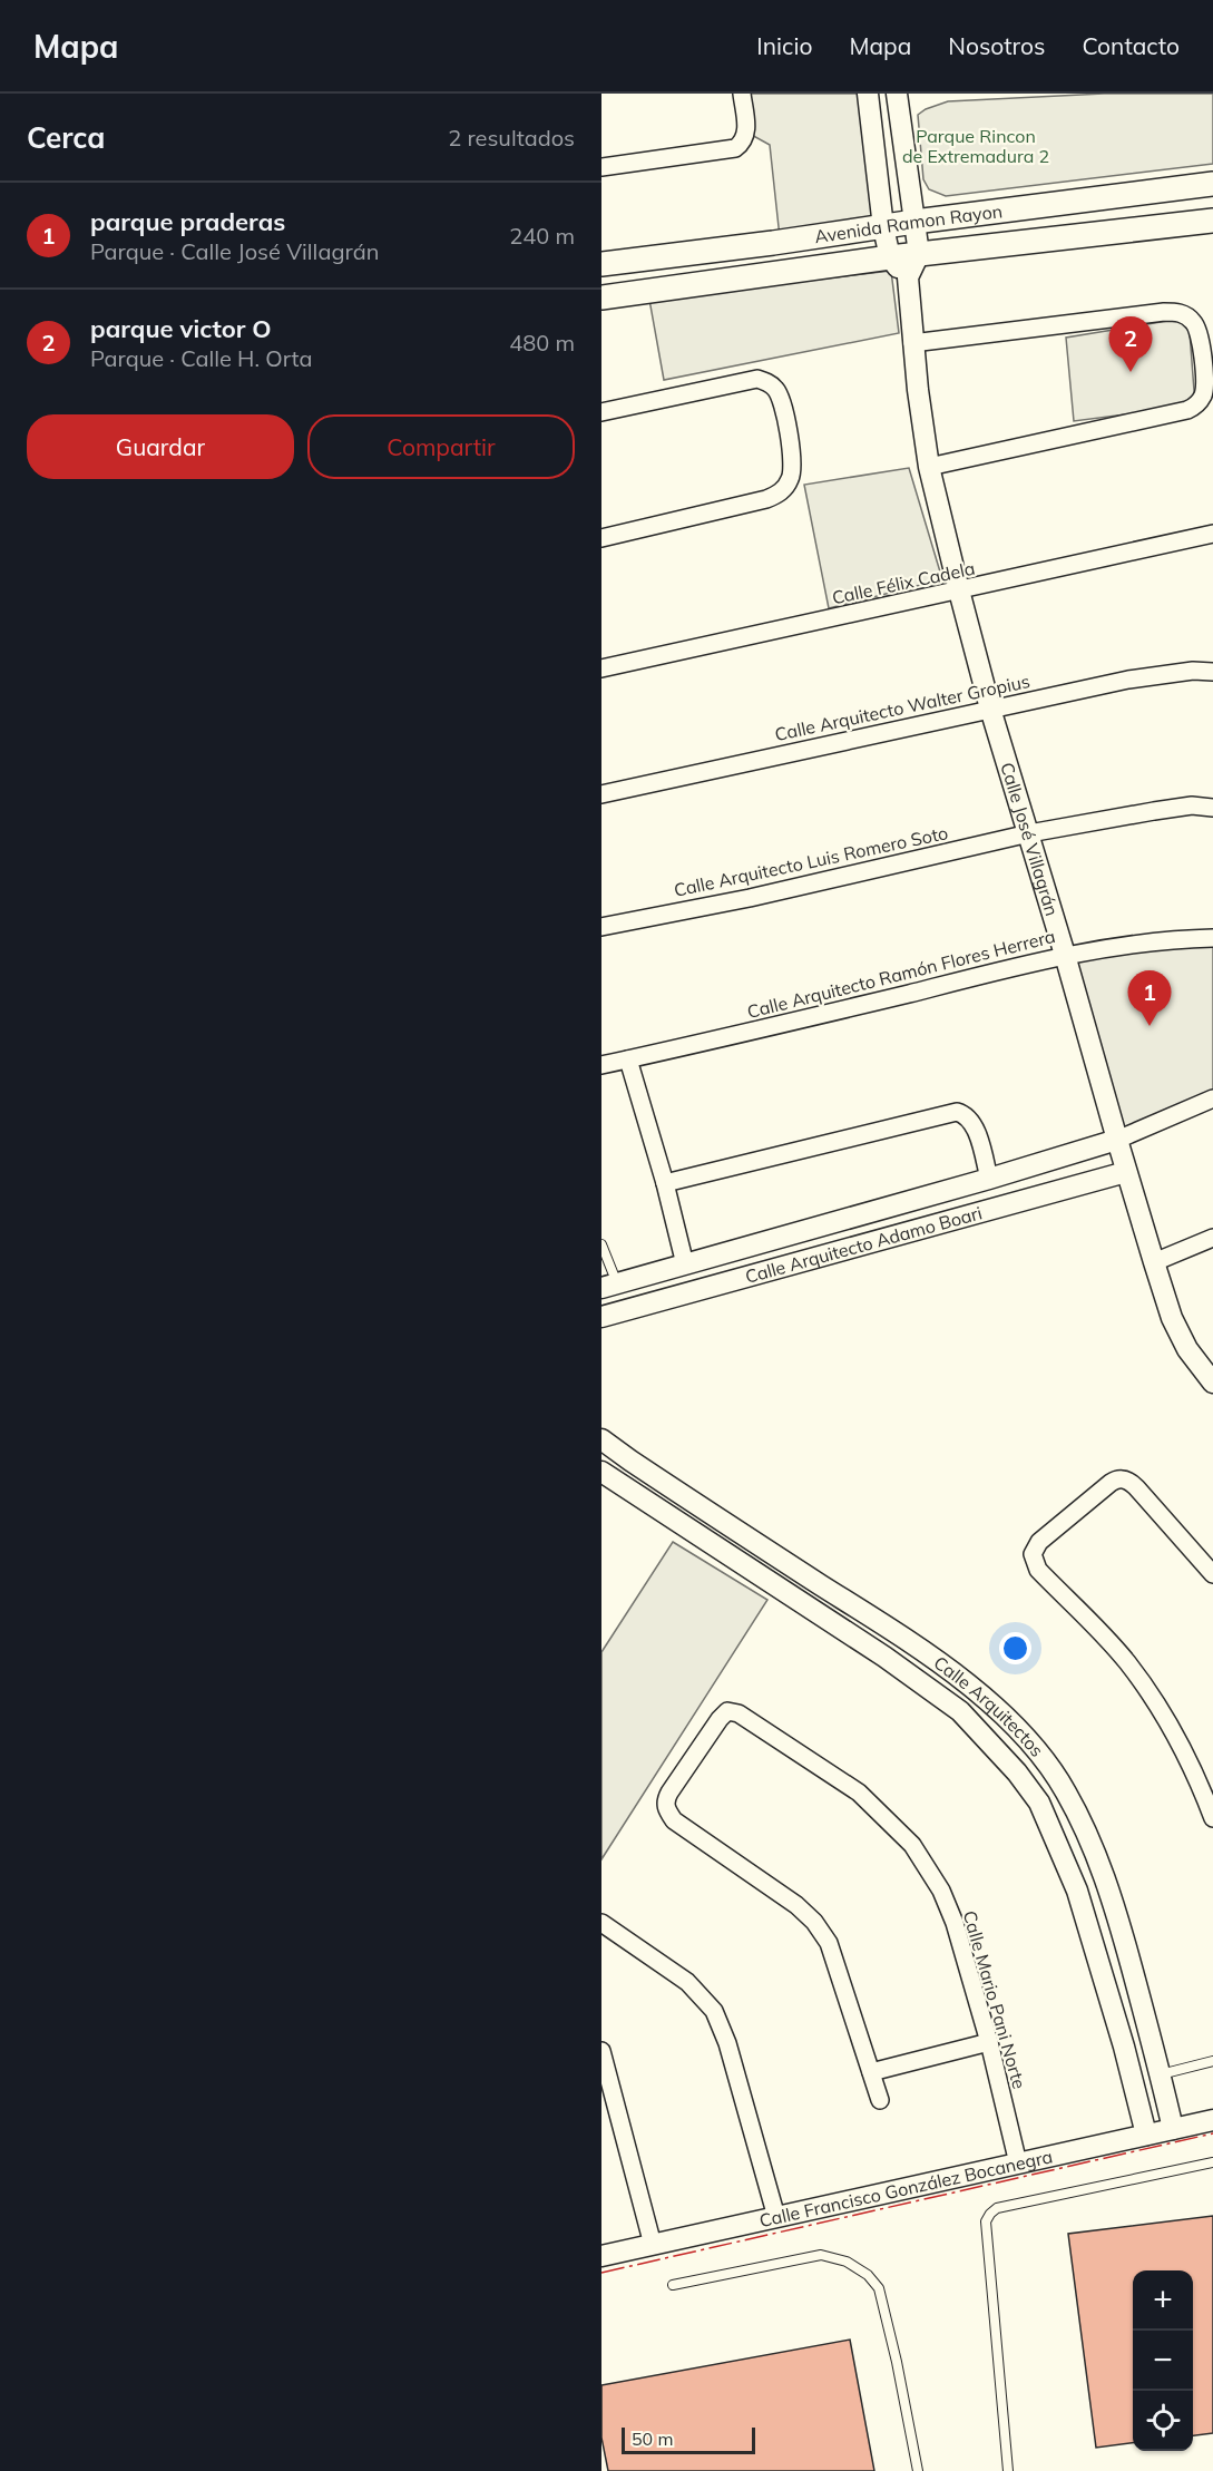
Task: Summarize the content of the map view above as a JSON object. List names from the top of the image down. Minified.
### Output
{"streets":{"main road":["Avenida Ramon Rayon"],"street":["Calle Félix Cadela","Calle Arquitecto Walter Gropius","Calle José Villagrán","Calle Arquitecto Luis Romero Soto","Calle Arquitecto Ramón Flores Herrera","Calle Arquitecto Adamo Boari","Calle Arquitectos","Calle Mario Pani Norte","Calle Francisco González Bocanegra"]},"crossings":[["Calle Félix Cadela","Calle José Villagrán"],["Calle Arquitecto Walter Gropius","Calle José Villagrán"],["Calle José Villagrán","Calle Arquitecto Luis Romero Soto"],["Calle José Villagrán","Calle Arquitecto Ramón Flores Herrera"],["Calle José Villagrán","Calle Arquitecto Adamo Boari"],["Calle Arquitectos","Calle Francisco González Bocanegra"],["Calle Mario Pani Norte","Calle Francisco González Bocanegra"]],"parks":["Parque Rincon de Extremadura 2"],"scale_bar":"50 m","page":{"header":"Mapa","nav":["Inicio","Mapa","Nosotros","Contacto"],"heading":["Cerca","2 resultados"],"list":[{"mark":"1","name":"parque praderas","note":"Parque · Calle José Villagrán","value":"240 m"},{"mark":"2","name":"parque victor O","note":"Parque · Calle H. Orta","value":"480 m"}],"pins":["2","1"],"buttons":["Guardar","Compartir"],"map_buttons":["+","−"],"scale":"50 m"}}
